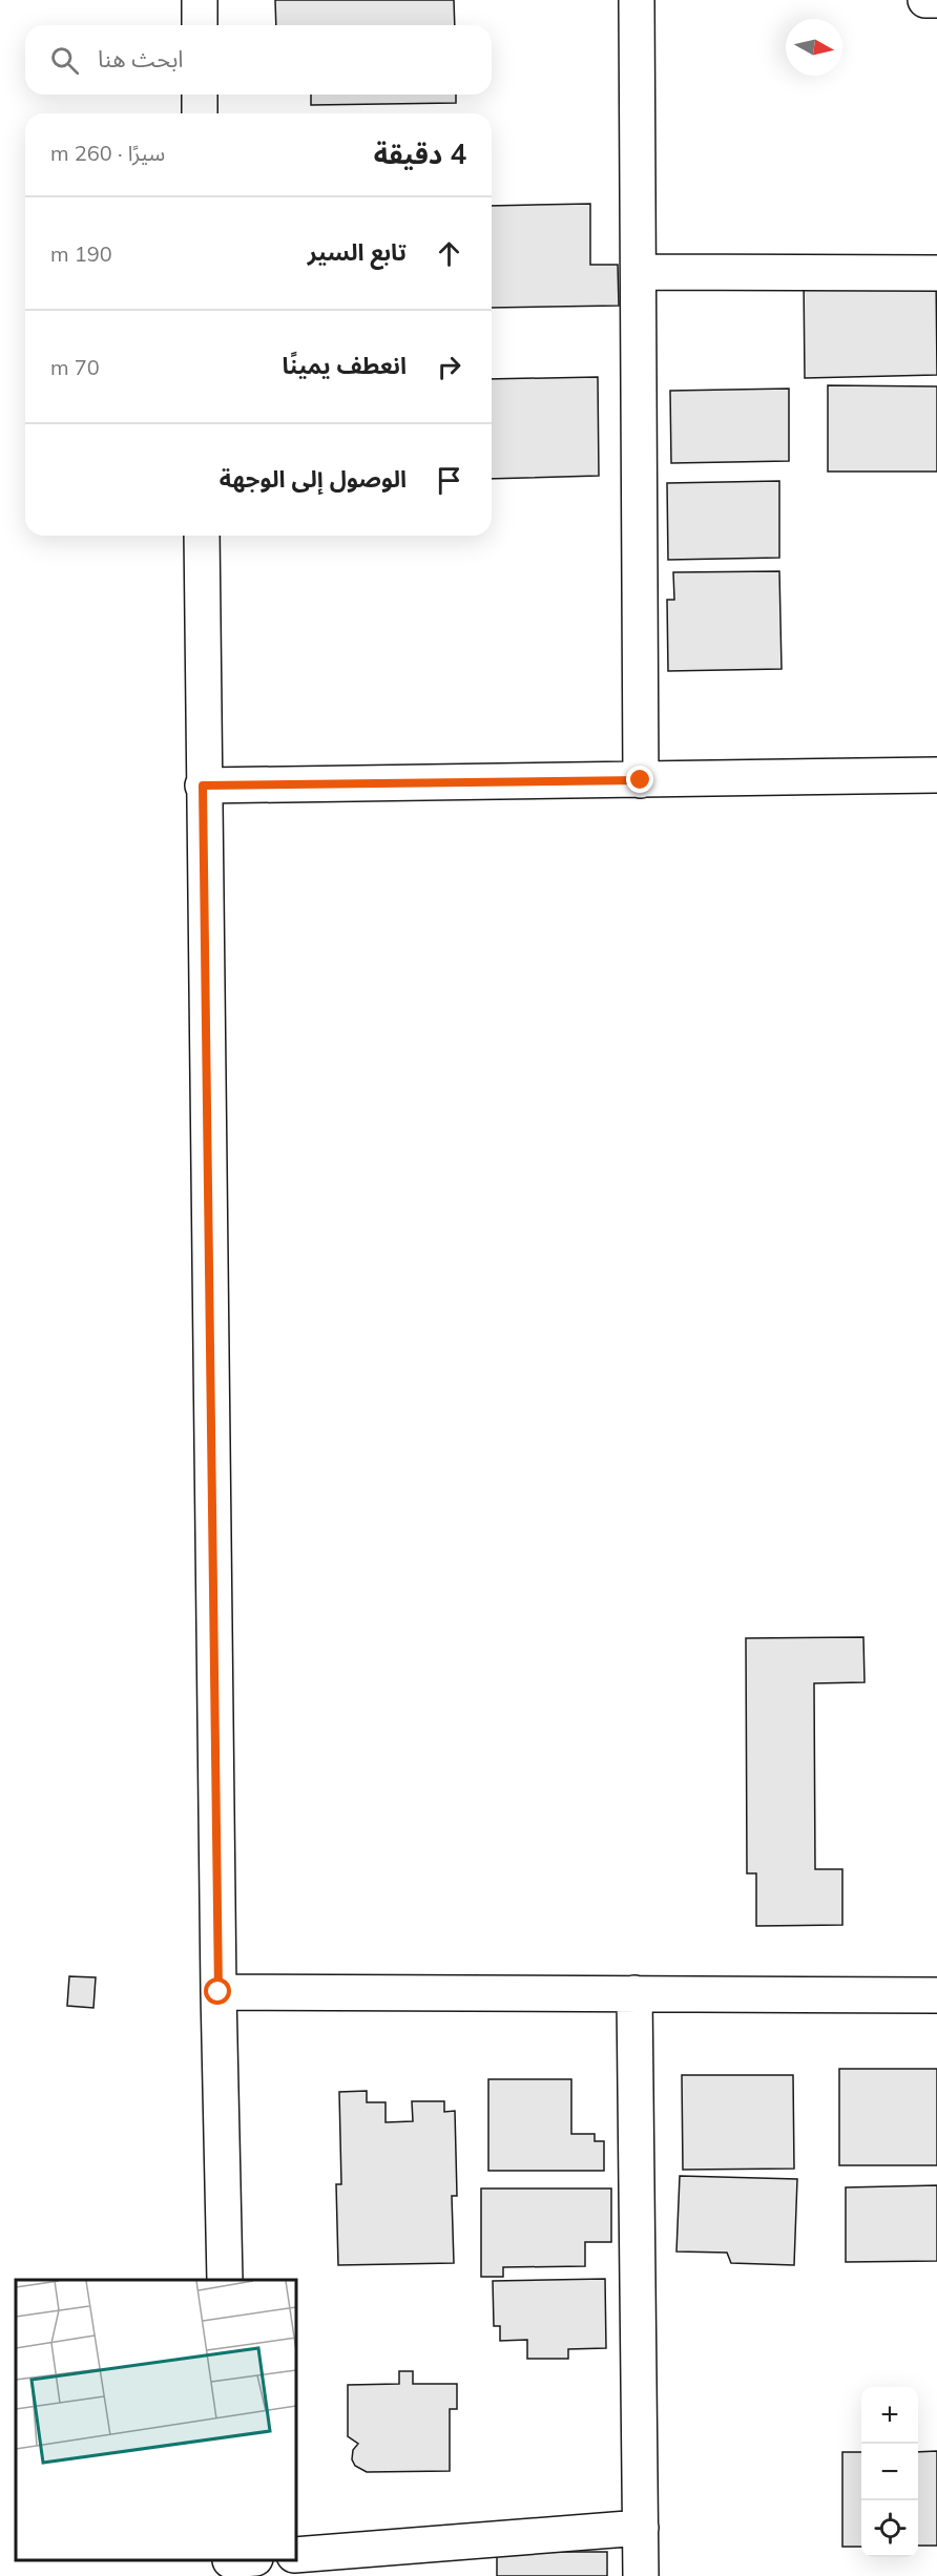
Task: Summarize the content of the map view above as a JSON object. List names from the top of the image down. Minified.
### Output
{"north":"right","page":{"search":"ابحث هنا","heading":["4 دقيقة","سيرًا · 260 m"],"list":[["تابع السير","190 m"],["انعطف يمينًا","70 m"],"الوصول إلى الوجهة"],"map_buttons":["+","−"]}}
